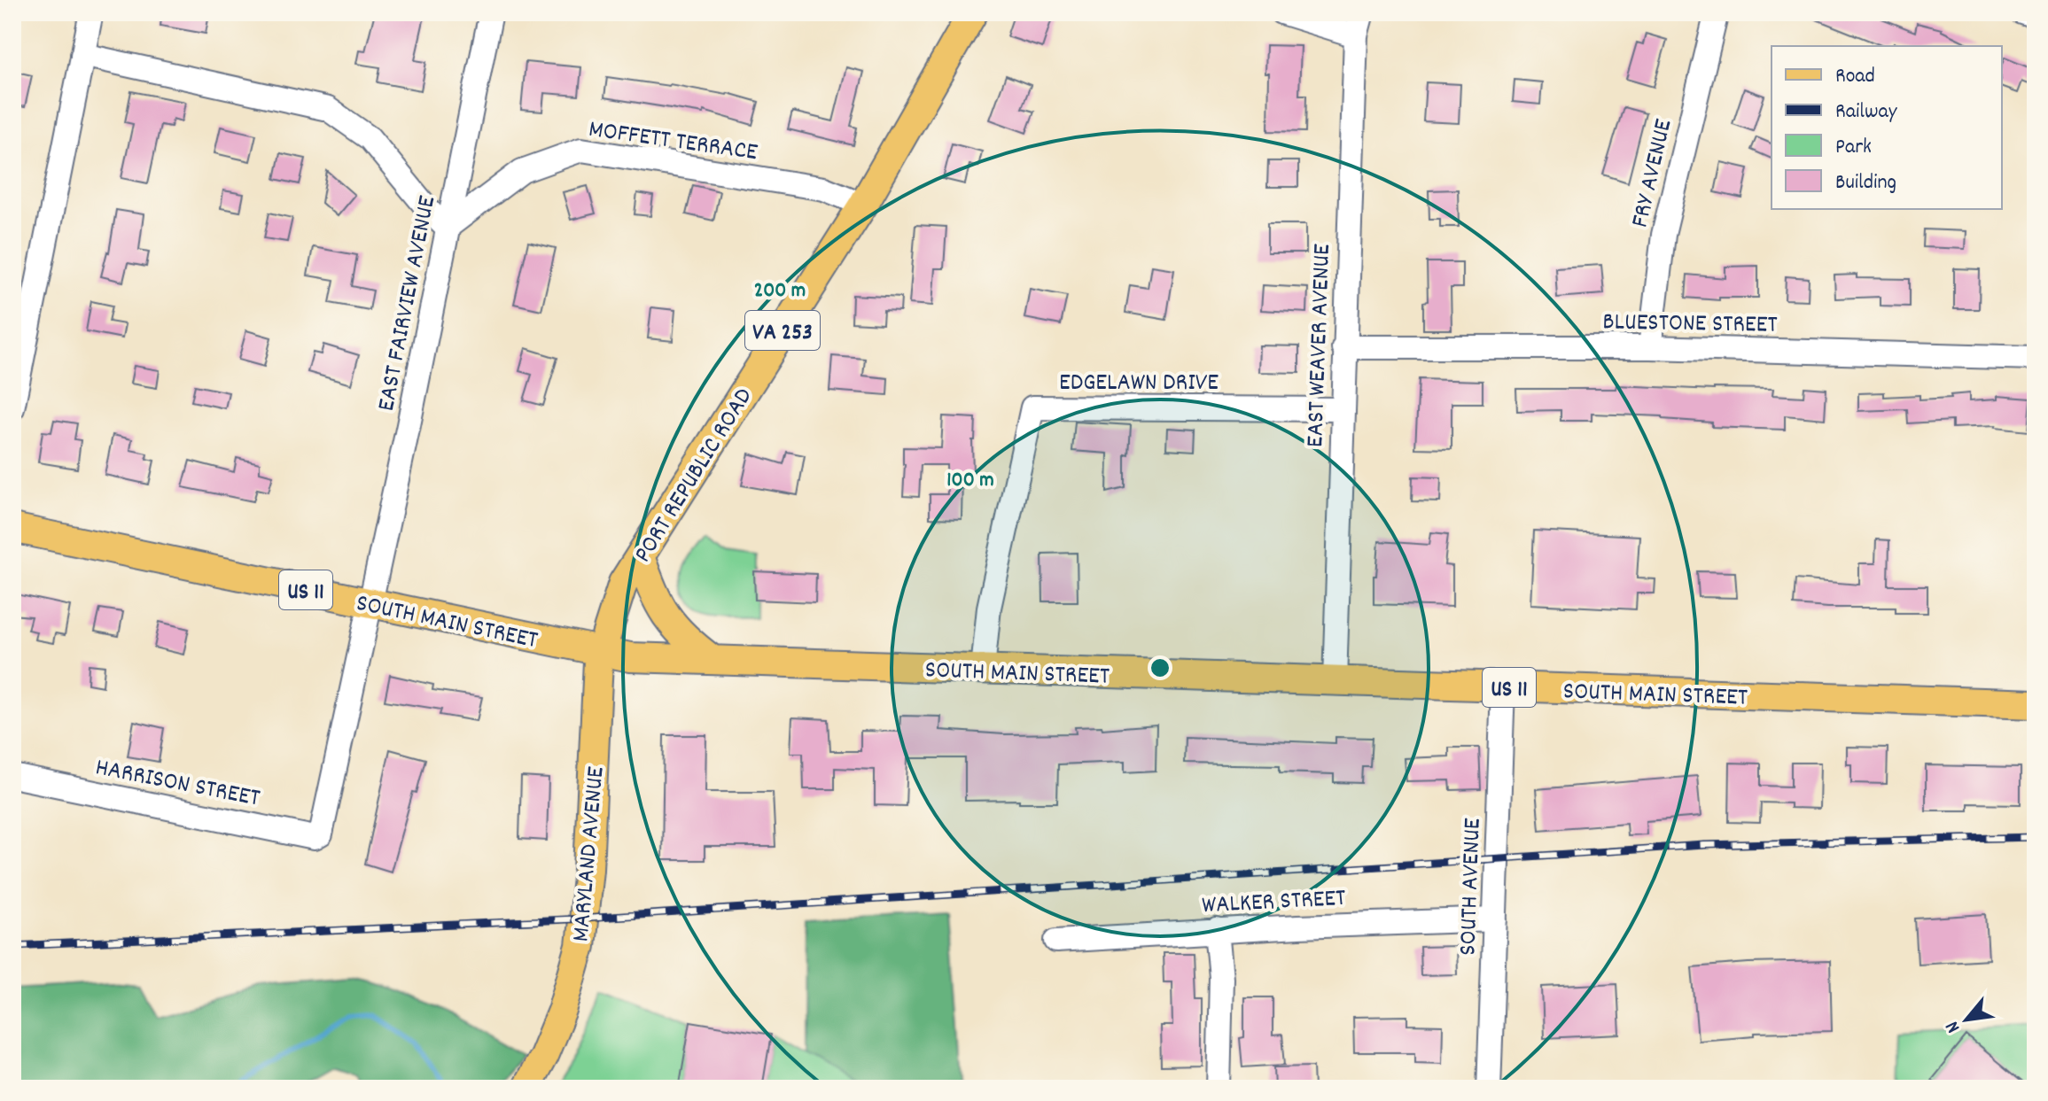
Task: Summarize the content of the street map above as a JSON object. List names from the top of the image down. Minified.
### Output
{"streets":{"main road":["VA 253","PORT REPUBLIC ROAD","US 11","SOUTH MAIN STREET","MARYLAND AVENUE"],"street":["MOFFETT TERRACE","FRY AVENUE","EAST FAIRVIEW AVENUE","BLUESTONE STREET","EAST WEAVER AVENUE","EDGELAWN DRIVE","HARRISON STREET","SOUTH AVENUE","WALKER STREET"]},"crossings":[["MOFFETT TERRACE","EAST FAIRVIEW AVENUE"],["MOFFETT TERRACE","PORT REPUBLIC ROAD"],["FRY AVENUE","BLUESTONE STREET"],["EAST FAIRVIEW AVENUE","SOUTH MAIN STREET"],["EAST FAIRVIEW AVENUE","HARRISON STREET"],["BLUESTONE STREET","EAST WEAVER AVENUE"],["EAST WEAVER AVENUE","EDGELAWN DRIVE"],["EAST WEAVER AVENUE","SOUTH MAIN STREET"],["EDGELAWN DRIVE","SOUTH MAIN STREET"],["PORT REPUBLIC ROAD","SOUTH MAIN STREET"],["PORT REPUBLIC ROAD","MARYLAND AVENUE"],["SOUTH MAIN STREET","MARYLAND AVENUE"],["SOUTH MAIN STREET","SOUTH AVENUE"],["SOUTH AVENUE","WALKER STREET"]],"legend":["Road","Railway","Park","Building"],"north":"bottom left","rings":["200 m","100 m"]}
